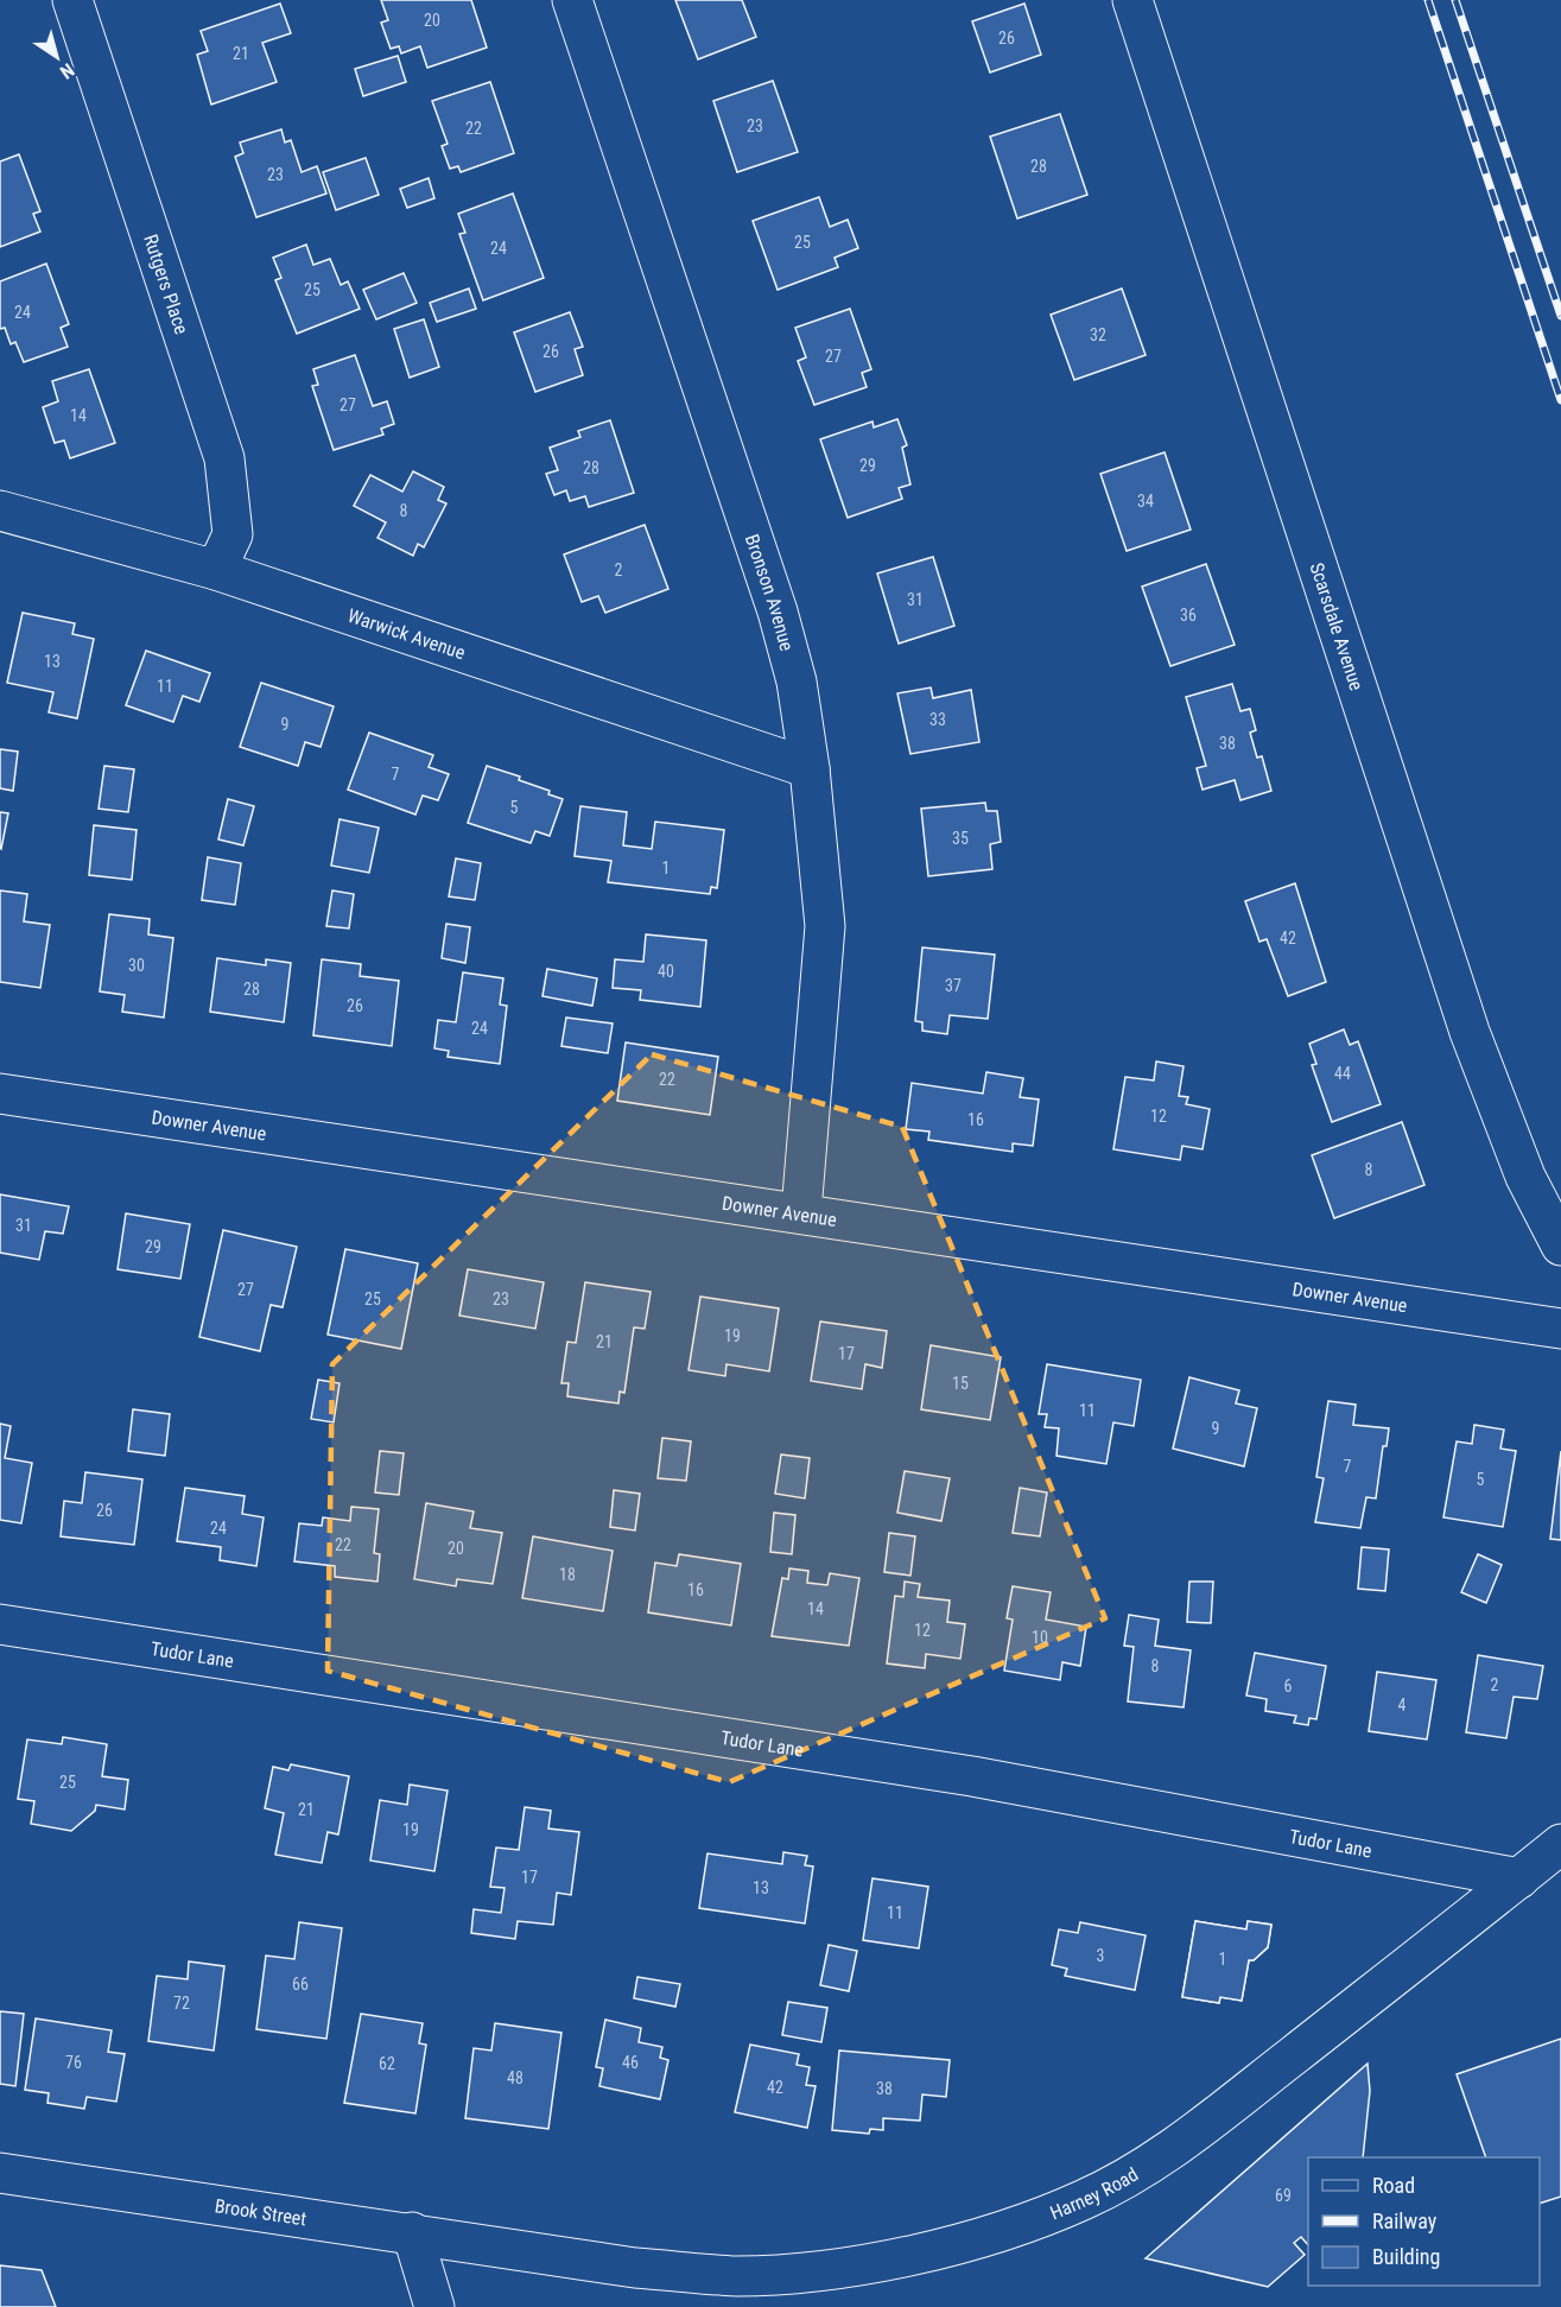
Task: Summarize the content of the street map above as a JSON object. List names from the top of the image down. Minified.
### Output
{"streets":{"street":["Rutgers Place","Bronson Avenue","Scarsdale Avenue","Warwick Avenue","Downer Avenue","Tudor Lane","Harney Road","Brook Street"]},"crossings":[["Rutgers Place","Warwick Avenue"],["Bronson Avenue","Warwick Avenue"],["Bronson Avenue","Downer Avenue"],["Tudor Lane","Harney Road"],["Harney Road","Brook Street"]],"house_numbers":["20","26","21","23","22","28","23","25","24","25","24","32","26","27","27","14","29","28","34","8","2","31","36","13","11","33","9","38","7","5","35","1","42","30","40","37","28","26","24","44","22","12","16","8","31","29","27","25","23","19","21","17","15","11","9","7","5","26","24","22","20","18","16","14","12","10","8","2","6","4","25","21","19","17","13","11","3","1","66","72","76","46","62","48","42","38","69"],"legend":["Road","Railway","Building"],"north":"bottom right"}
